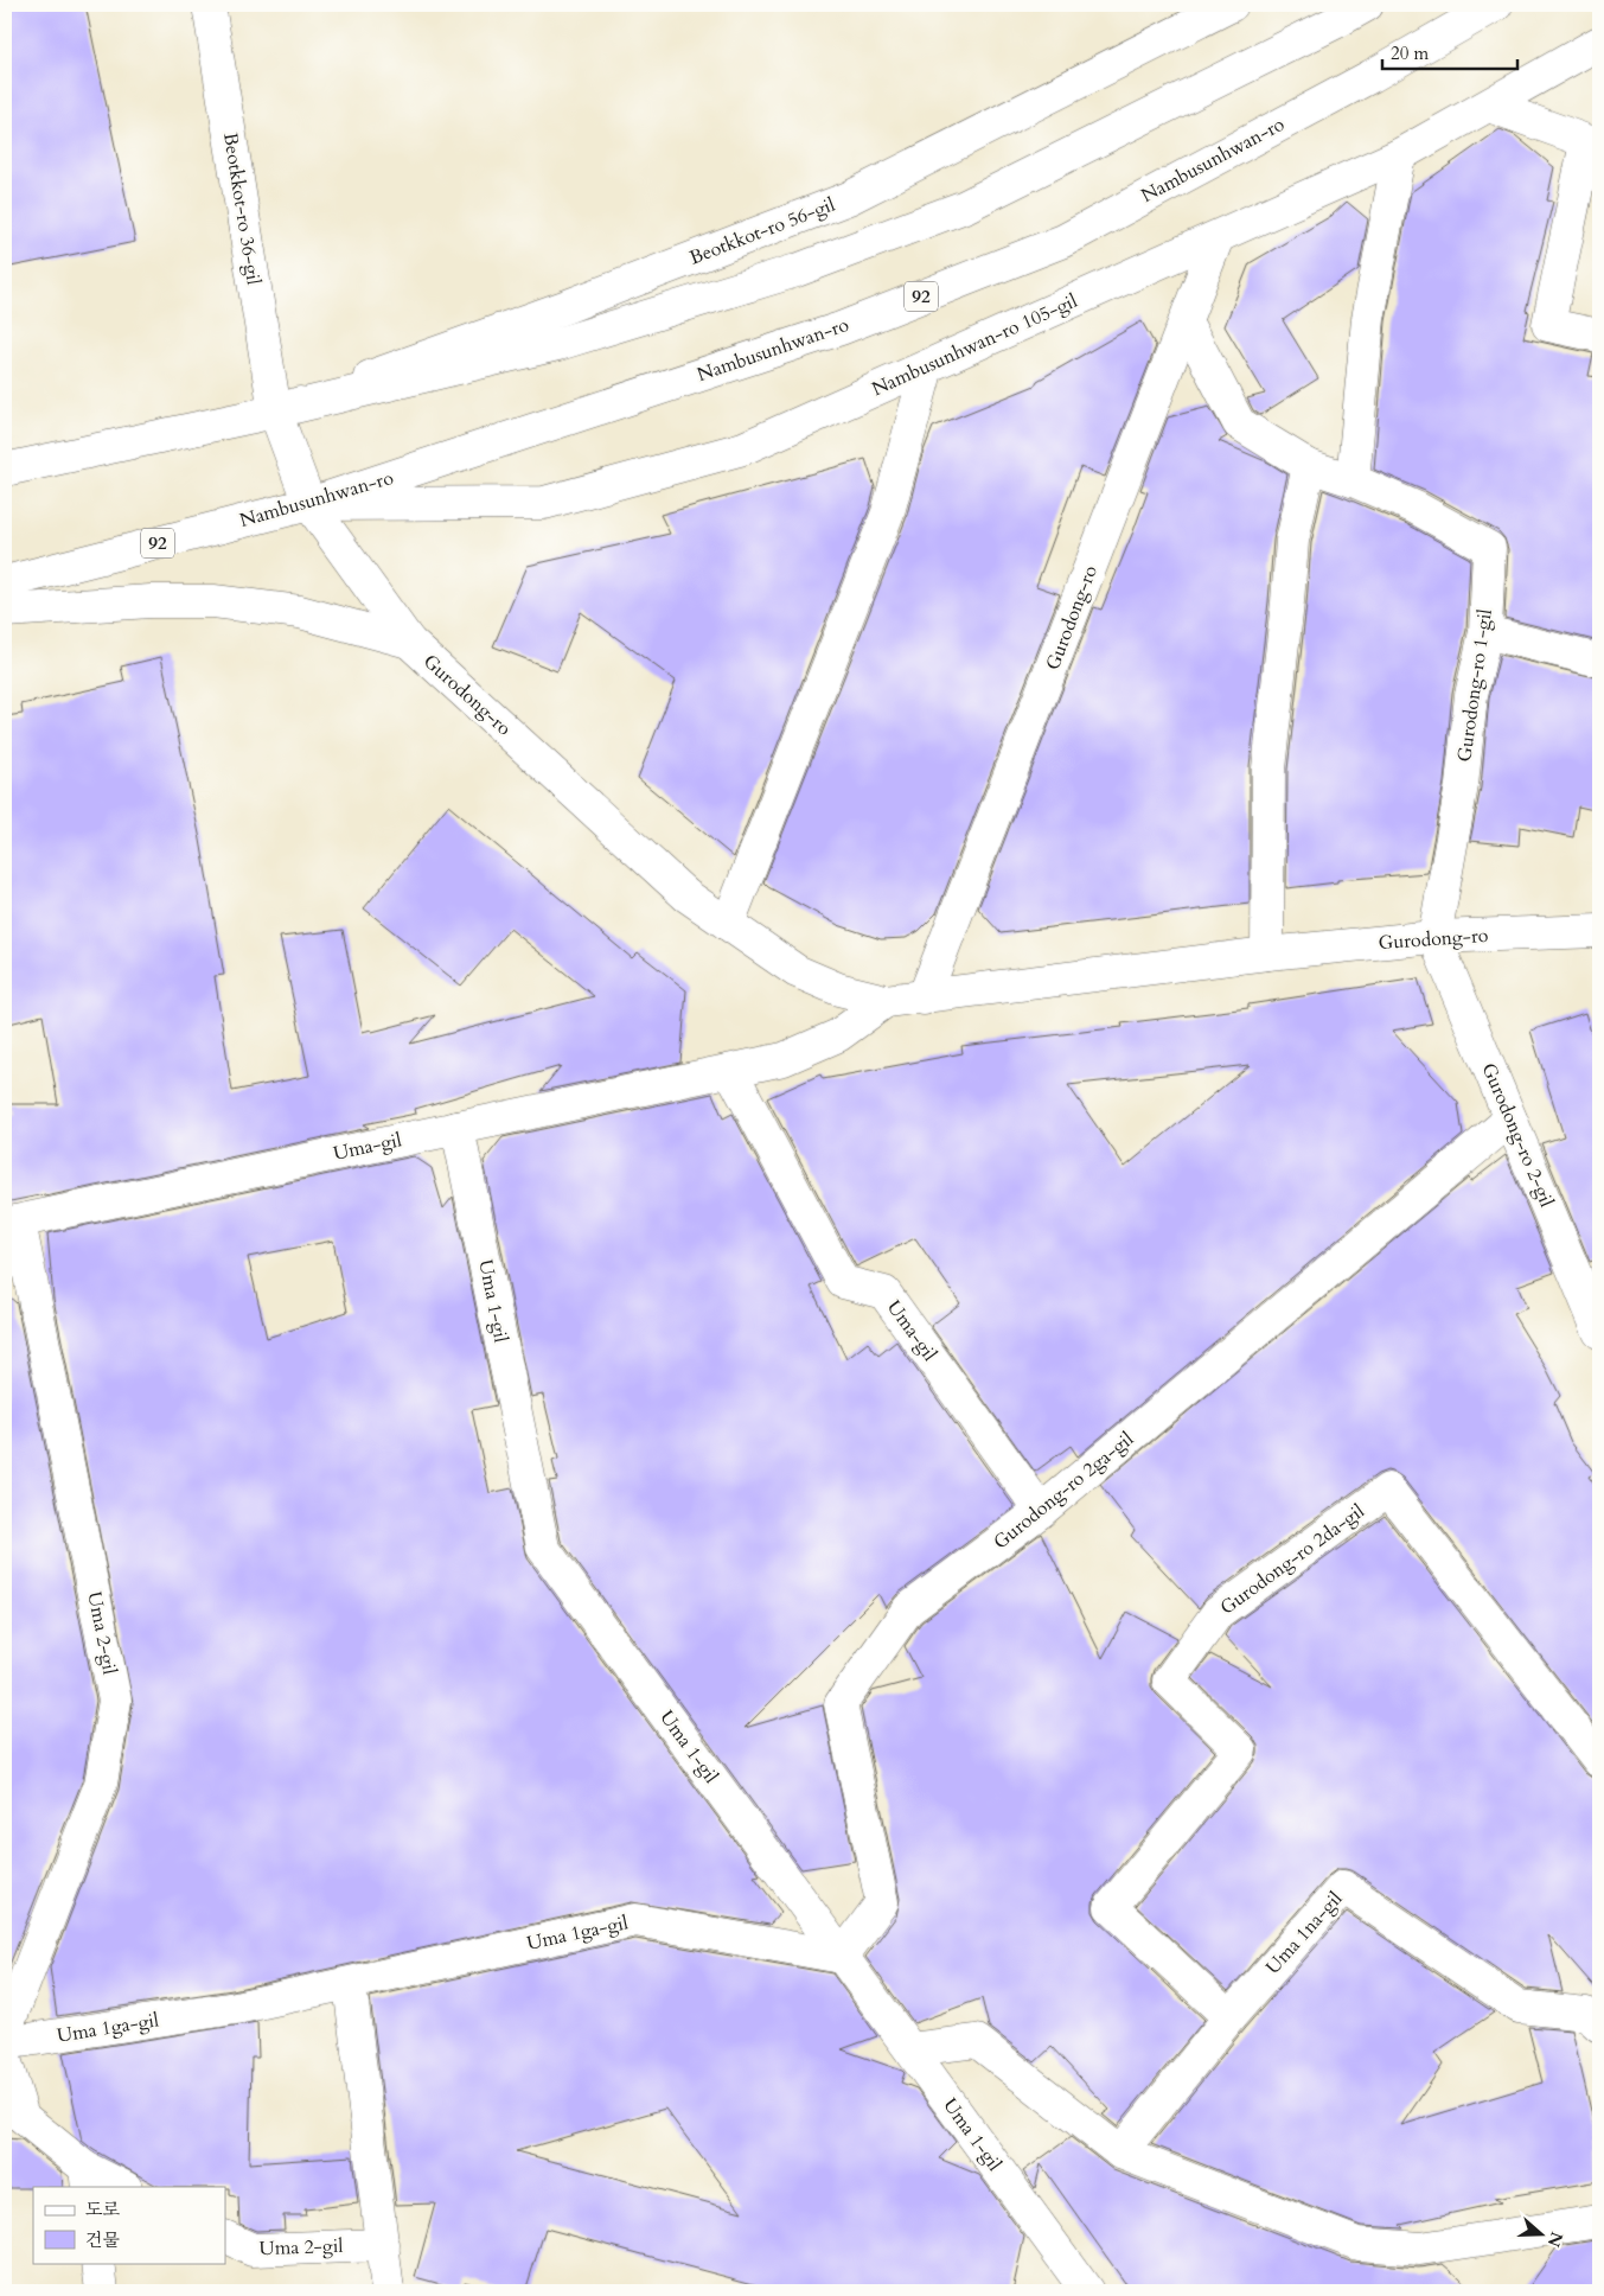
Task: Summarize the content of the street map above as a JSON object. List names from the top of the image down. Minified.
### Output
{"streets":{"street":["Nambusunhwan-ro","Beotkkot-ro 36-gil","Beotkkot-ro 56-gil","92","Nambusunhwan-ro 105-gil","Gurodong-ro","Gurodong-ro 1-gil","Gurodong-ro 2-gil","Uma-gil","Uma 1-gil","Gurodong-ro 2ga-gil","Gurodong-ro 2da-gil","Uma 2-gil","Uma 1ga-gil","Uma 1na-gil"]},"crossings":[["Nambusunhwan-ro","Nambusunhwan-ro 105-gil"],["Nambusunhwan-ro","Gurodong-ro"],["Beotkkot-ro 36-gil","Beotkkot-ro 56-gil"],["Beotkkot-ro 36-gil","Gurodong-ro"],["Beotkkot-ro 56-gil","Gurodong-ro"],["Nambusunhwan-ro 105-gil","Gurodong-ro"],["Gurodong-ro","Gurodong-ro 1-gil"],["Gurodong-ro","Gurodong-ro 2-gil"],["Gurodong-ro","Uma-gil"],["Gurodong-ro 1-gil","Gurodong-ro 2-gil"],["Gurodong-ro 2-gil","Gurodong-ro 2ga-gil"],["Uma-gil","Uma 1-gil"],["Uma-gil","Gurodong-ro 2ga-gil"],["Uma-gil","Uma 2-gil"],["Uma 1-gil","Gurodong-ro 2ga-gil"],["Uma 1-gil","Uma 1ga-gil"],["Gurodong-ro 2ga-gil","Uma 1ga-gil"],["Gurodong-ro 2da-gil","Uma 1na-gil"]],"legend":["도로","건물"],"scale_bar":"20 m","north":"right"}
